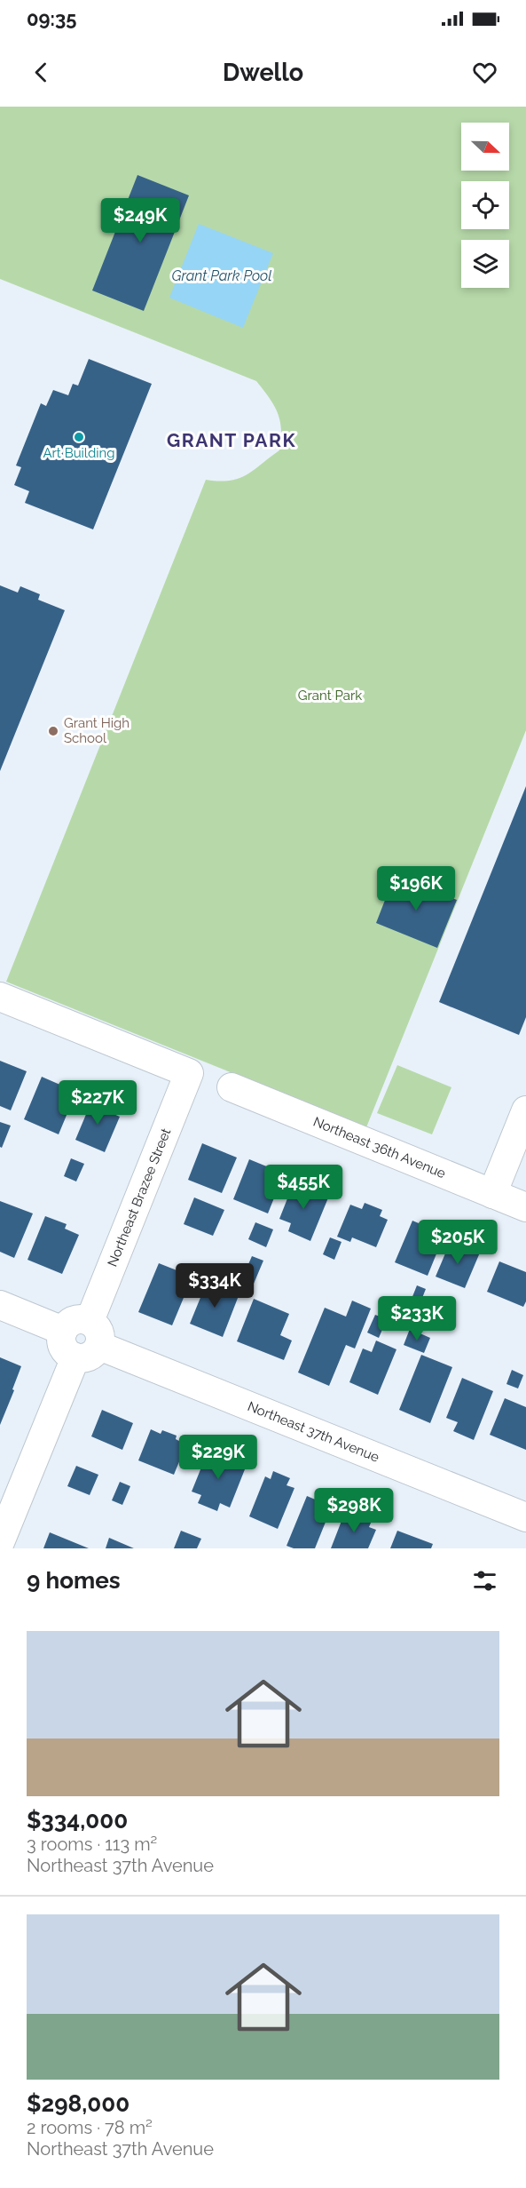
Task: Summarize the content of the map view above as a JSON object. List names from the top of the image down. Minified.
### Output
{"streets":{"street":["Northeast 36th Avenue","Northeast Brazee Street","Northeast 37th Avenue"]},"crossings":[["Northeast Brazee Street","Northeast 37th Avenue"]],"districts":["GRANT PARK"],"water":["Grant Park Pool"],"parks":["Grant Park"],"places":["Art Building","Grant High School"],"north":"right","page":{"status":"09:35","header":"Dwello","price":["$249K","$196K","$227K","$455K","$205K","$334K","$233K","$229K","$298K"],"heading":"9 homes","list":[{"name":"$334,000","note":"3 rooms · 113 m² · Northeast 37th Avenue"},{"name":"$298,000","note":"2 rooms · 78 m² · Northeast 37th Avenue"}]}}
